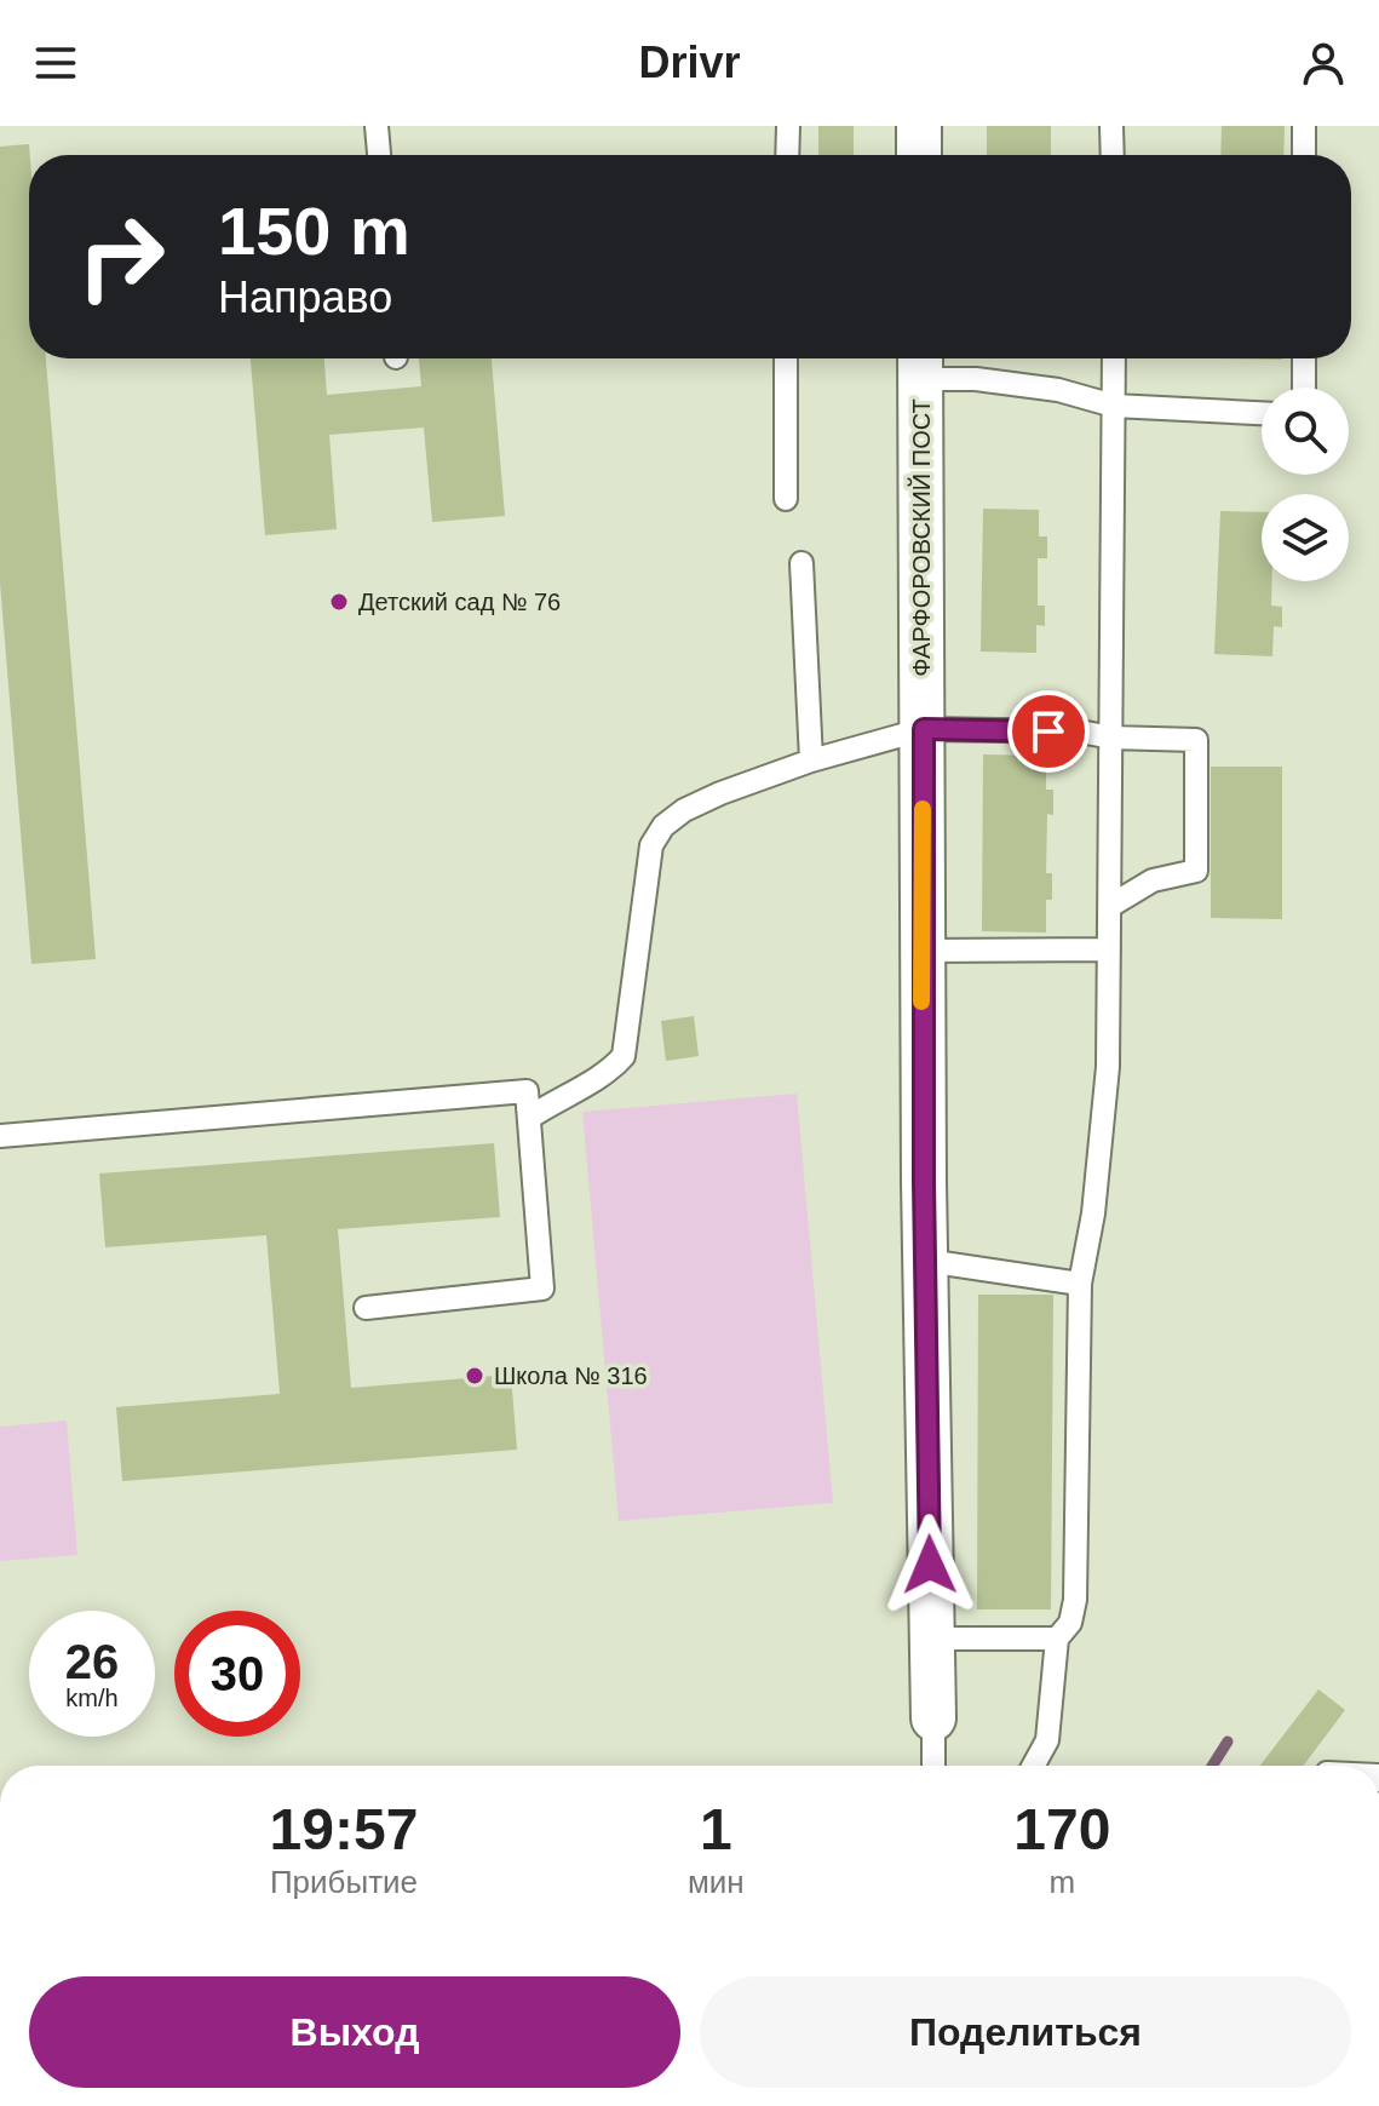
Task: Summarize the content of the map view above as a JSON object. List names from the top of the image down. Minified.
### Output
{"streets":{"street":["ФАРФОРОВСКИЙ ПОСТ"]},"places":["Детский сад № 76","Школа № 316"],"page":{"header":"Drivr","turn":["150 m","Направо"],"speed":"26 km/h","limit":"30","eta":["19:57","Прибытие","1","мин","170","m"],"buttons":["Выход","Поделиться"]}}
